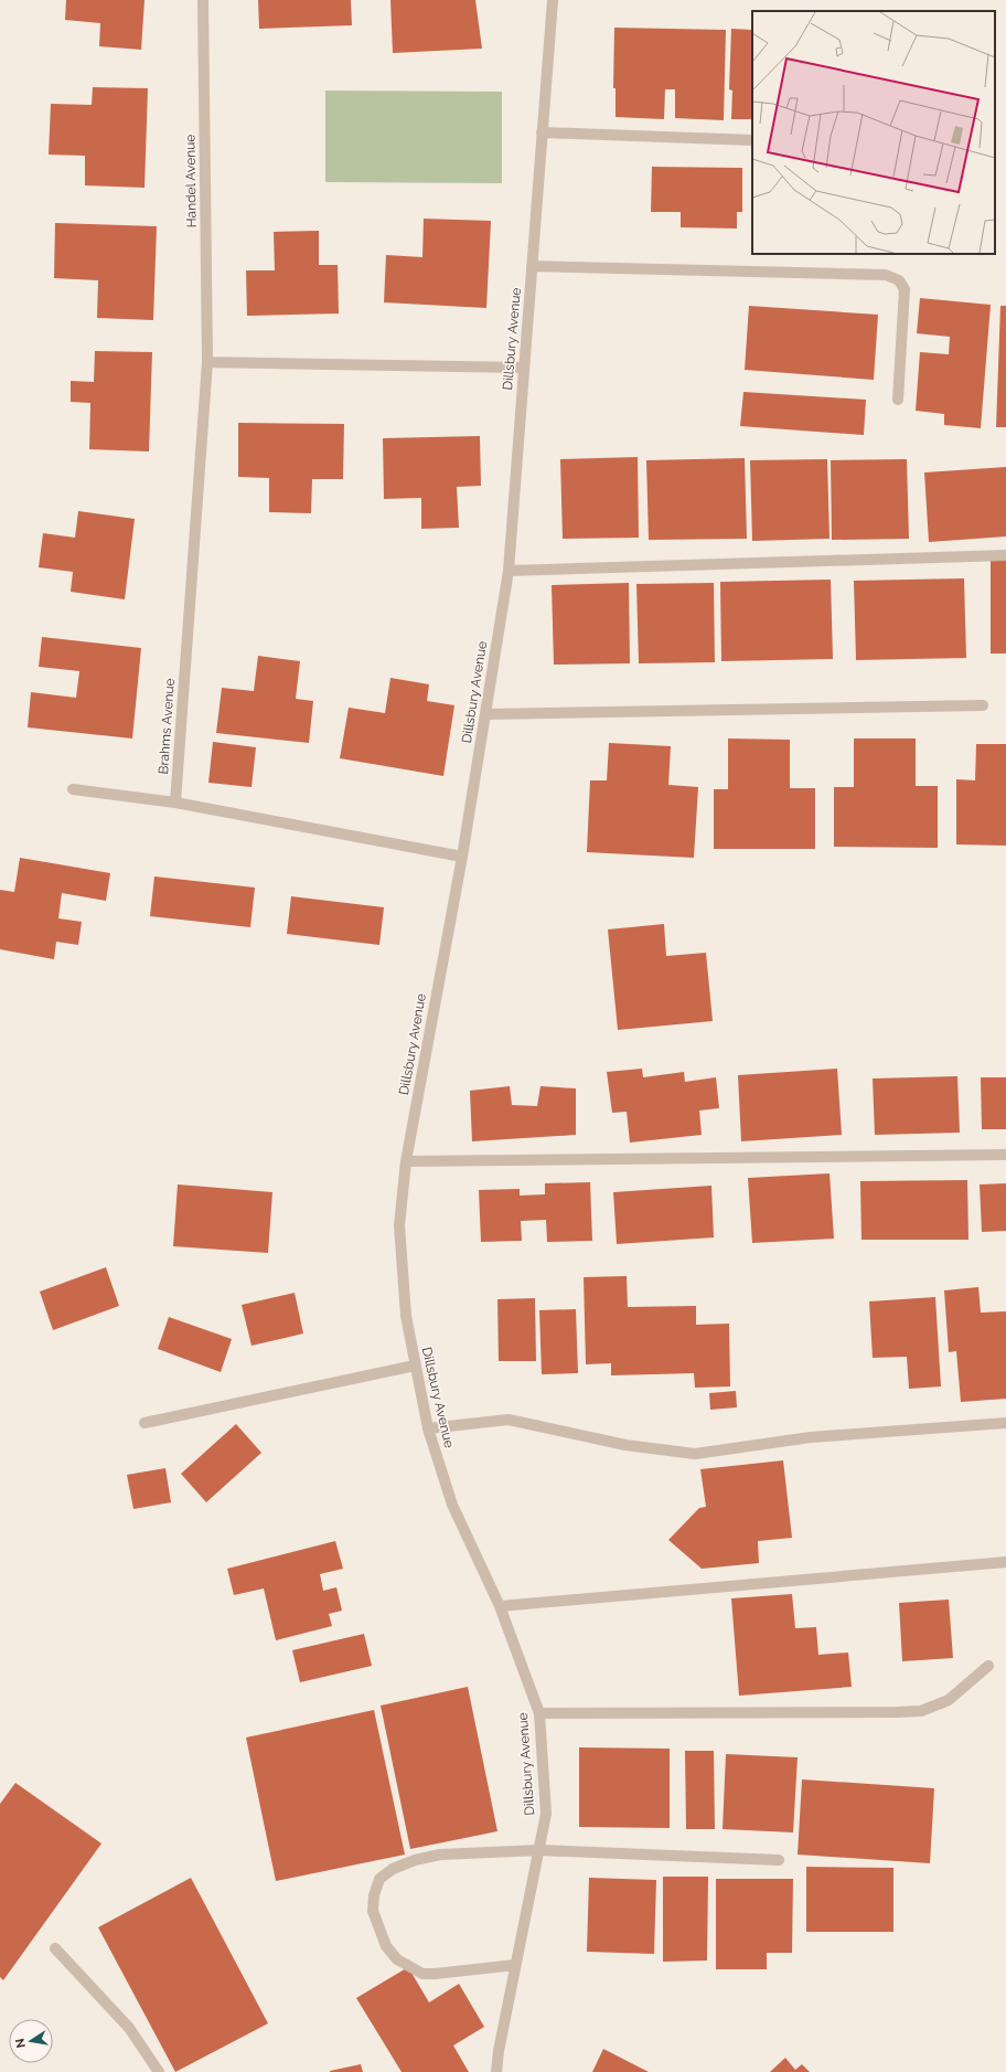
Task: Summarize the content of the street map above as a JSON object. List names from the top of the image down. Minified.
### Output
{"streets":{"street":["Handel Avenue","Dillsbury Avenue","Brahms Avenue"]},"crossings":[["Handel Avenue","Brahms Avenue"]],"north":"left"}
